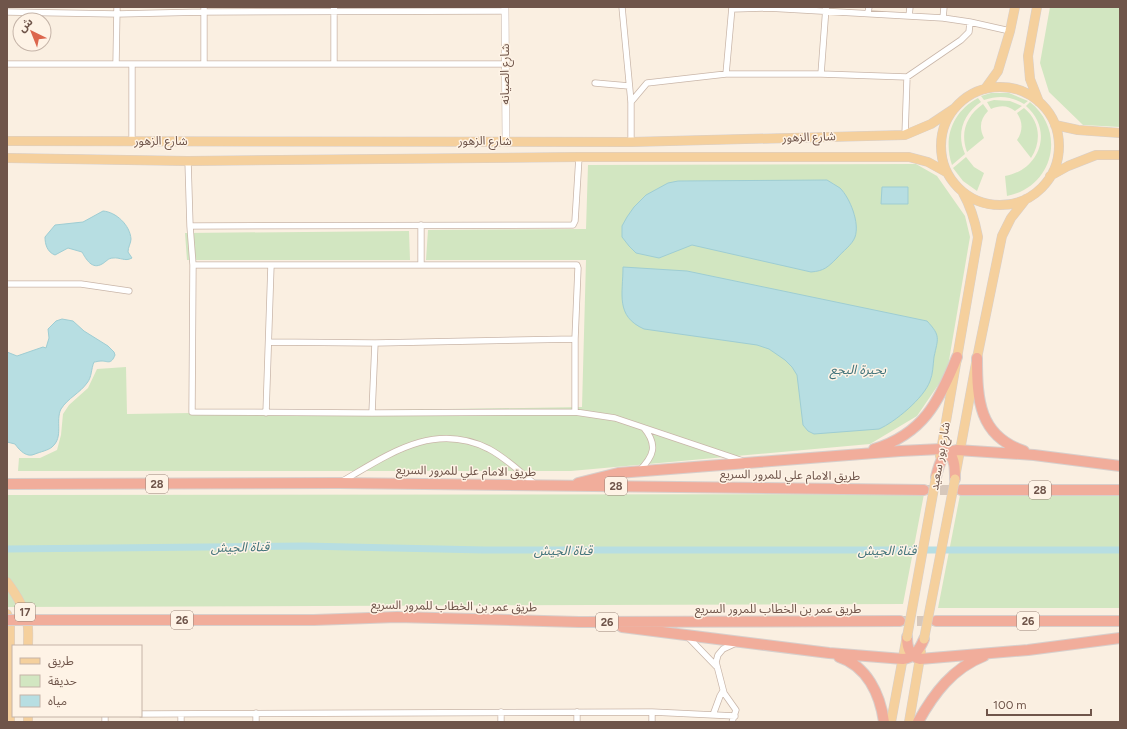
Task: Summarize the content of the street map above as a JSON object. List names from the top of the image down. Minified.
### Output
{"streets":{"highway":["طريق الامام علي للمرور السريع","28","طريق عمر بن الخطاب للمرور السريع","26"],"main road":["شارع الزهور","شارع بور سعيد","17"],"street":["شارع الصيانه"]},"crossings":[["شارع الصيانه","شارع الزهور"],["شارع الزهور","شارع بور سعيد"]],"water":["بحيرة البجع","قناة الجيش"],"legend":["طريق","حديقة","مياه"],"scale_bar":"100 m","north":"top left"}
